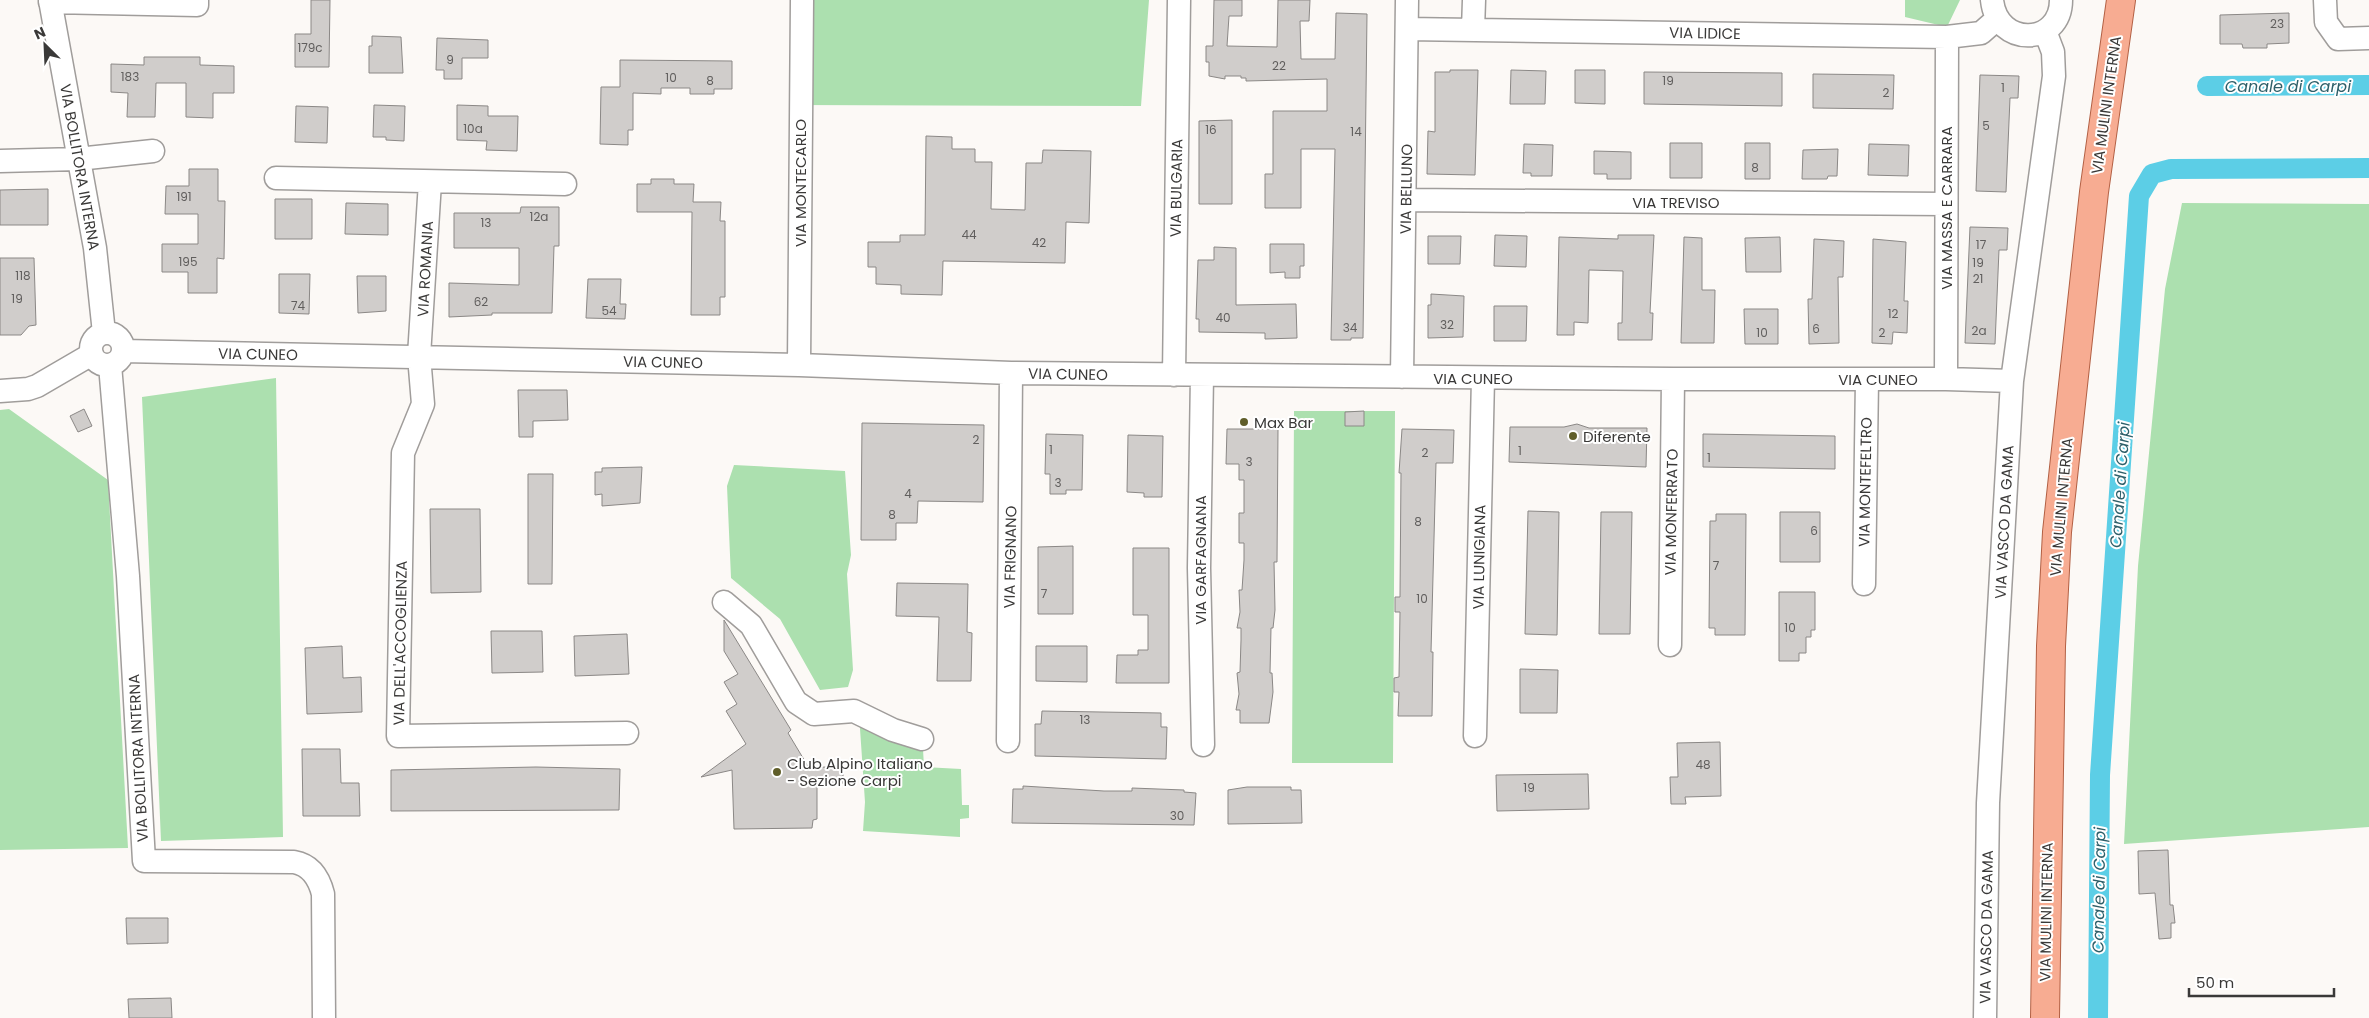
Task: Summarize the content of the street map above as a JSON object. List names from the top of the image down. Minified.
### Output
{"streets":{"main road":["VIA MULINI INTERNA"],"street":["VIA LIDICE","VIA BOLLITORA INTERNA","VIA MONTECARLO","VIA BULGARIA","VIA BELLUNO","VIA TREVISO","VIA MASSA E CARRARA","VIA ROMANIA","VIA CUNEO","VIA MONTEFELTRO","VIA MONFERRATO","VIA VASCO DA GAMA","VIA FRIGNANO","VIA LUNIGIANA","VIA GARFAGNANA","VIA DELL'ACCOGLIENZA"]},"crossings":[["VIA LIDICE","VIA BELLUNO"],["VIA LIDICE","VIA MASSA E CARRARA"],["VIA BOLLITORA INTERNA","VIA CUNEO"],["VIA MONTECARLO","VIA CUNEO"],["VIA BULGARIA","VIA CUNEO"],["VIA BELLUNO","VIA TREVISO"],["VIA BELLUNO","VIA CUNEO"],["VIA TREVISO","VIA MASSA E CARRARA"],["VIA MASSA E CARRARA","VIA CUNEO"],["VIA ROMANIA","VIA CUNEO"],["VIA ROMANIA","VIA DELL'ACCOGLIENZA"],["VIA CUNEO","VIA MONTEFELTRO"],["VIA CUNEO","VIA MONFERRATO"],["VIA CUNEO","VIA VASCO DA GAMA"],["VIA CUNEO","VIA FRIGNANO"],["VIA CUNEO","VIA LUNIGIANA"],["VIA CUNEO","VIA GARFAGNANA"],["VIA CUNEO","VIA DELL'ACCOGLIENZA"]],"water":["Canale di Carpi"],"places":["Max Bar","Diferente","Club Alpino Italiano - Sezione Carpi"],"house_numbers":["23","179c","9","22","183","10","8","19","1","2","5","10a","16","14","8","191","12a","13","44","42","17","195","19","118","21","19","62","74","54","12","40","32","34","6","2a","10","2","2","1","1","2","1","3","3","4","8","8","6","7","7","10","10","13","48","19","30"],"scale_bar":"50 m","north":"top left"}
